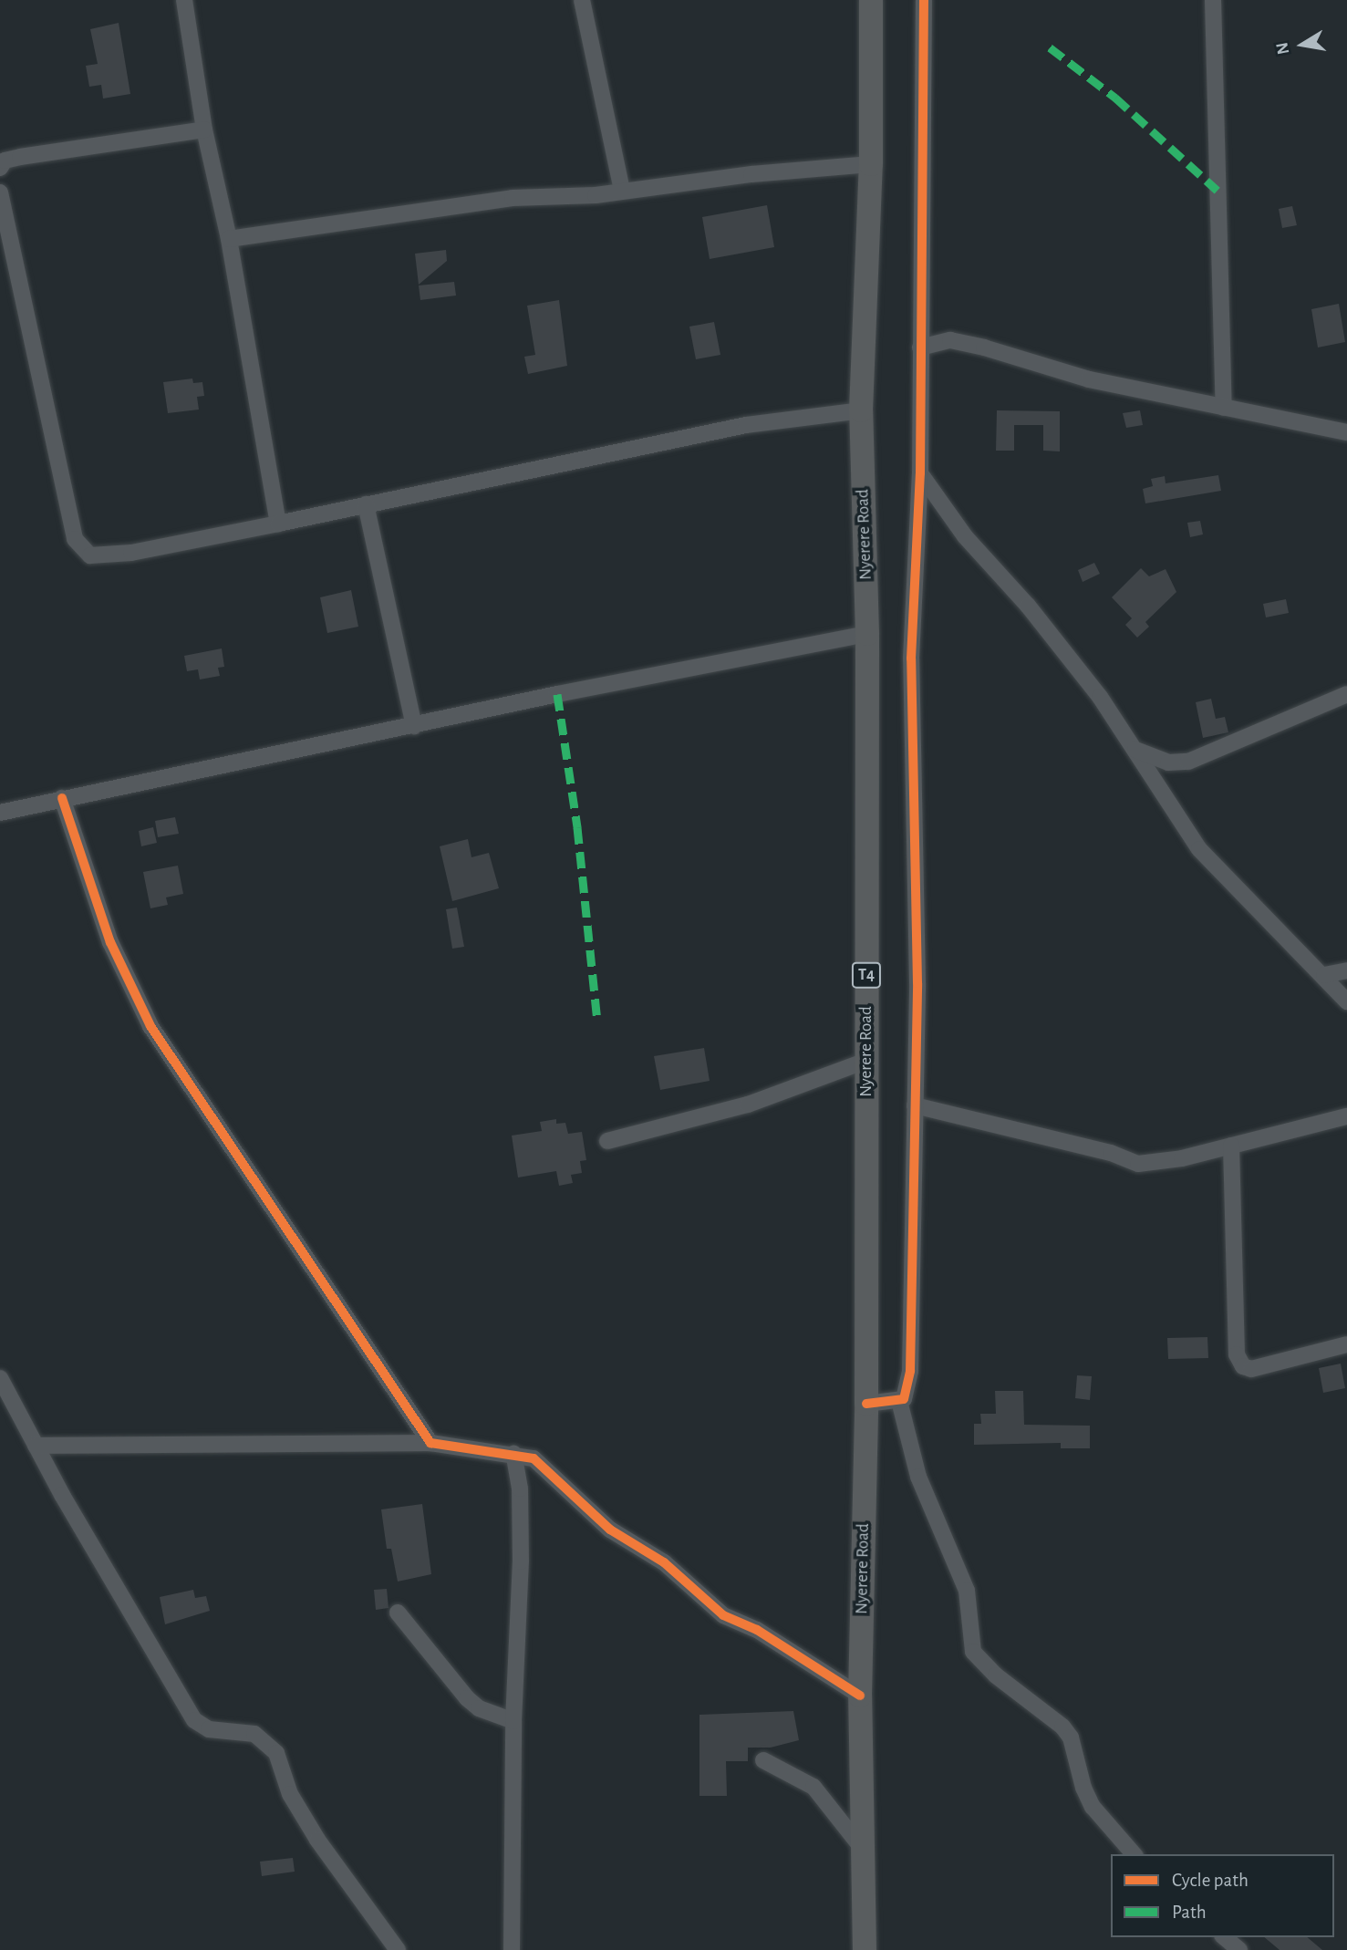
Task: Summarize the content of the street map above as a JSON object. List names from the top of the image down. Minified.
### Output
{"streets":{"highway":["Nyerere Road","T4"]},"legend":["Cycle path","Path"],"north":"left"}
